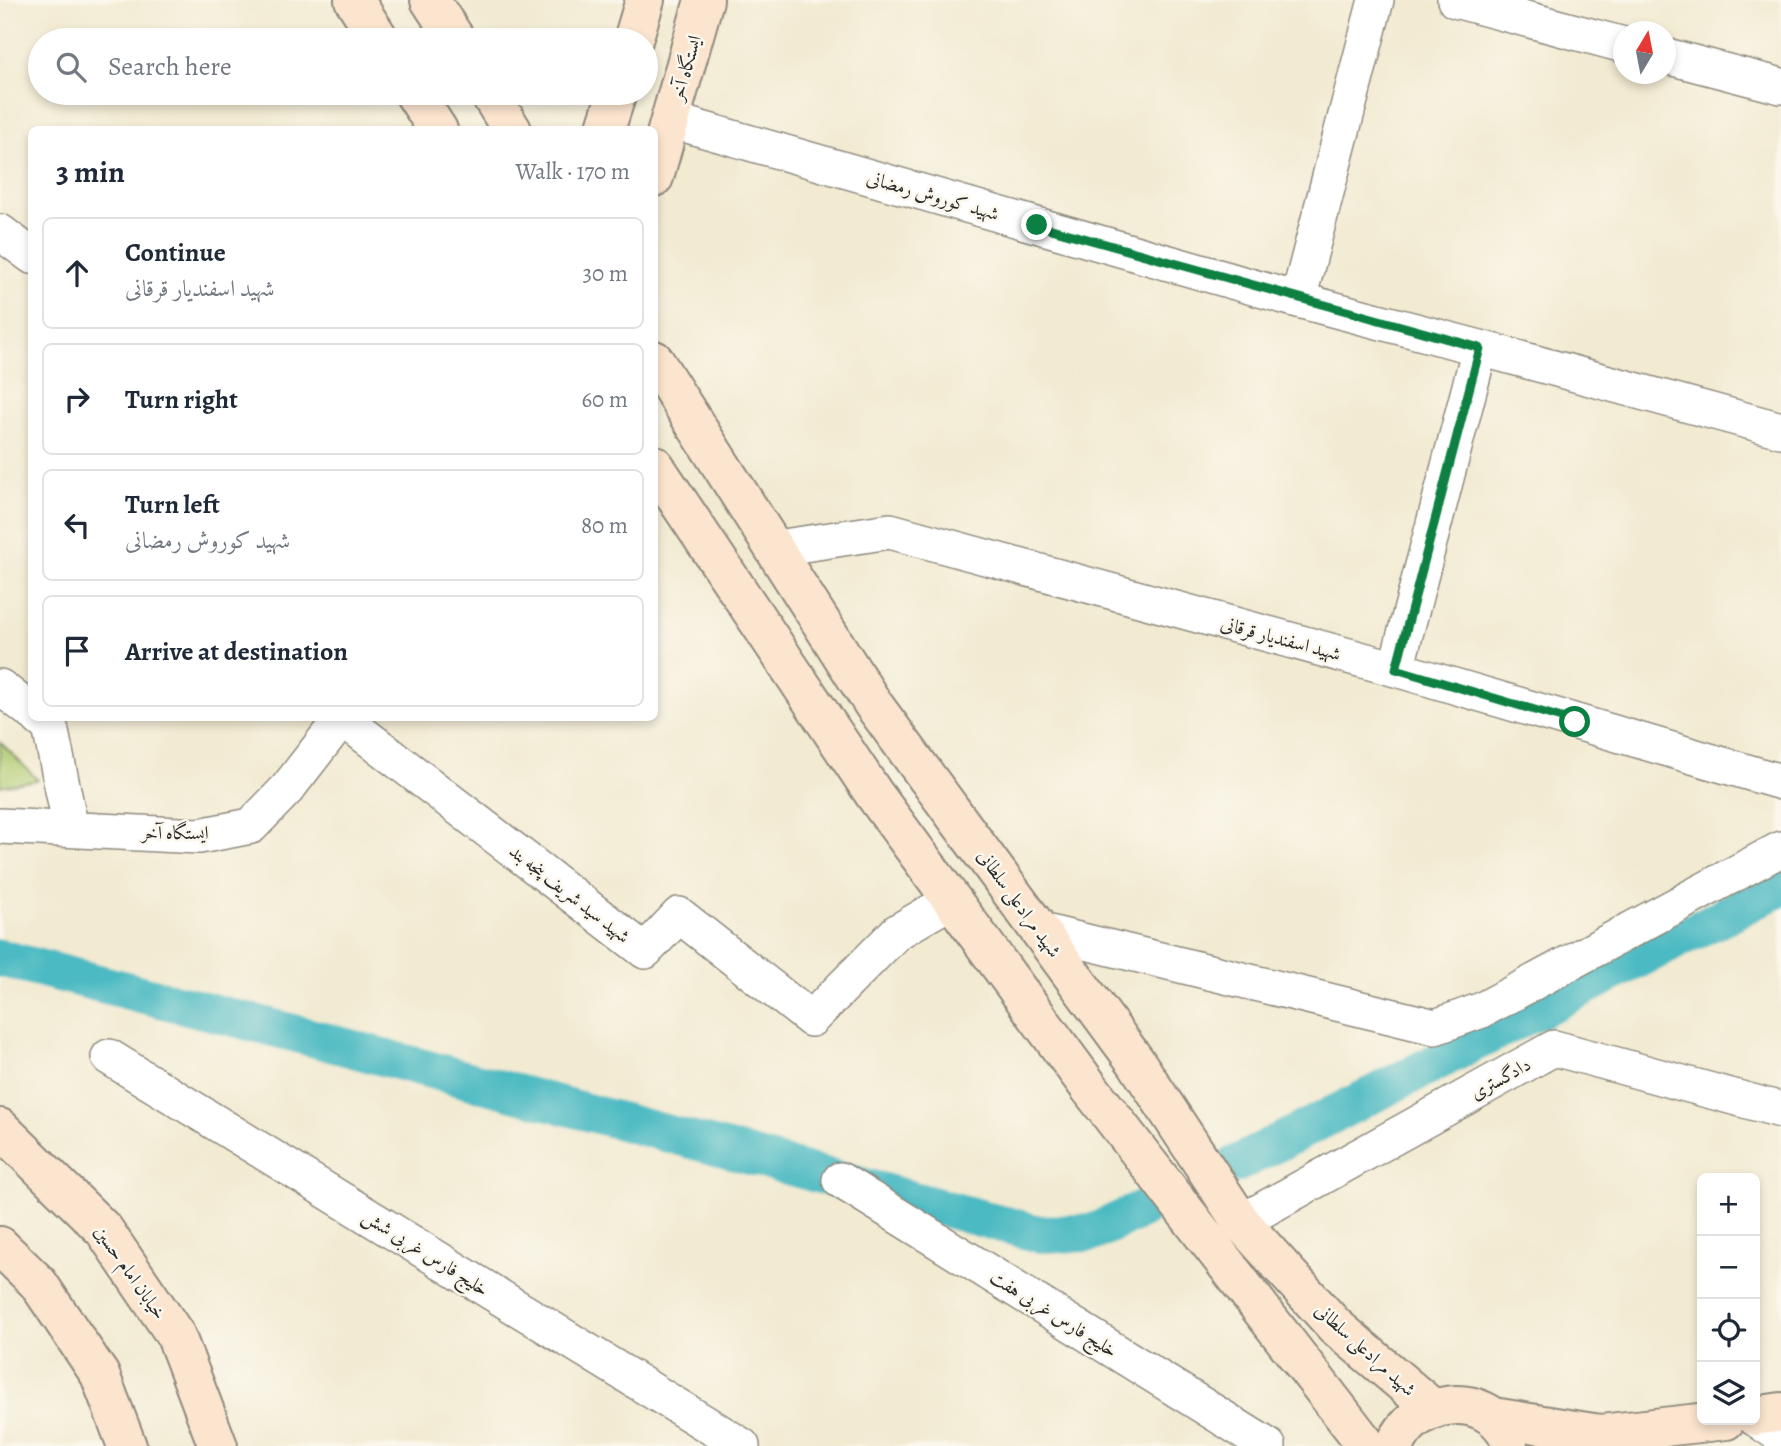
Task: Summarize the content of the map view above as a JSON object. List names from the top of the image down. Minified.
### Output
{"streets":{"street":["ایستگاه آخر","شهید کوروش رمضانی","شهید اسفندیار قرقانی","شهید سید شریف پنجه بند","شهید مرادعلی سلطانی","دادگستری","خلیج فارس غربی شش","خیابان امام حسین","خلیج فارس غربی هفت"]},"crossings":[["ایستگاه آخر","شهید کوروش رمضانی"],["شهید اسفندیار قرقانی","شهید مرادعلی سلطانی"],["شهید مرادعلی سلطانی","دادگستری"]],"north":"top","page":{"search":"Search here","heading":["3 min","Walk · 170 m"],"list":[["Continue","شهید اسفندیار قرقانی","30 m"],["Turn right","60 m"],["Turn left","شهید کوروش رمضانی","80 m"],"Arrive at destination"],"map_buttons":["+","−"]}}
